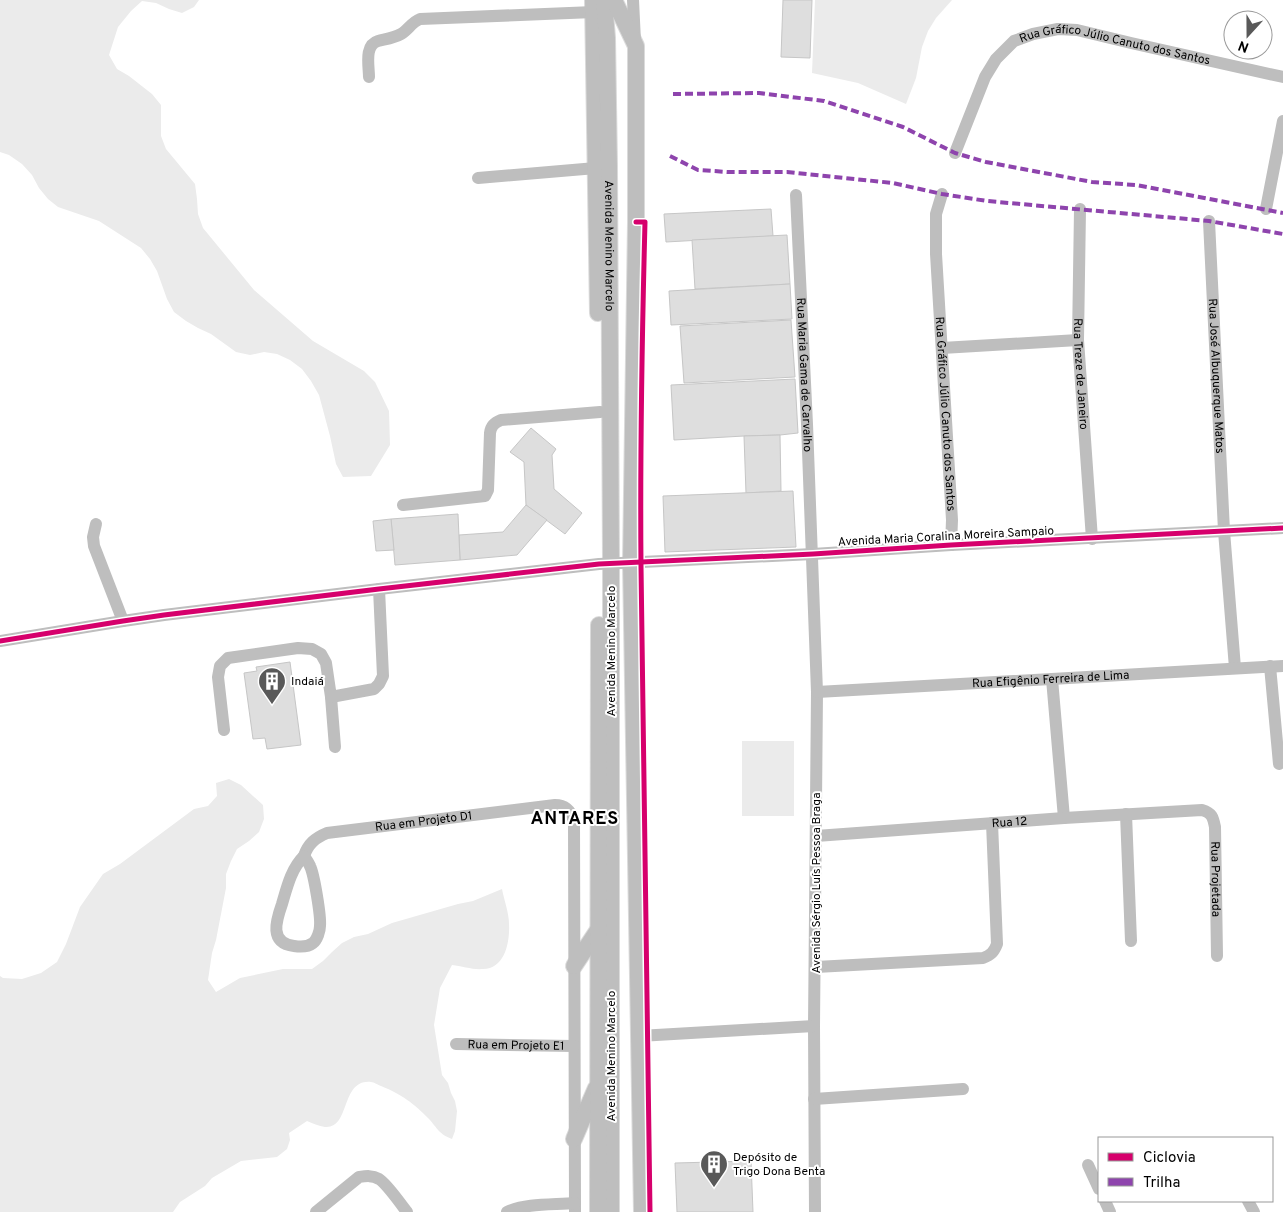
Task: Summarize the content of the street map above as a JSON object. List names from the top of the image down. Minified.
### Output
{"streets":{"main road":["Avenida Menino Marcelo"],"street":["Rua Gráfico Júlio Canuto dos Santos","Rua Treze de Janeiro","Rua Maria Gama de Carvalho","Rua José Albuquerque Matos","Avenida Maria Coralina Moreira Sampaio","Rua Efigênio Ferreira de Lima","Rua em Projeto D1","Rua 12","Rua Projetada","Avenida Sérgio Luís Pessoa Braga","Rua em Projeto E1"]},"crossings":[["Rua Gráfico Júlio Canuto dos Santos","Avenida Maria Coralina Moreira Sampaio"],["Avenida Menino Marcelo","Avenida Maria Coralina Moreira Sampaio"],["Rua Treze de Janeiro","Avenida Maria Coralina Moreira Sampaio"],["Rua Maria Gama de Carvalho","Avenida Maria Coralina Moreira Sampaio"],["Rua Maria Gama de Carvalho","Avenida Sérgio Luís Pessoa Braga"],["Rua José Albuquerque Matos","Avenida Maria Coralina Moreira Sampaio"],["Rua José Albuquerque Matos","Rua Efigênio Ferreira de Lima"],["Avenida Maria Coralina Moreira Sampaio","Avenida Sérgio Luís Pessoa Braga"],["Rua Efigênio Ferreira de Lima","Avenida Sérgio Luís Pessoa Braga"],["Rua 12","Rua Projetada"],["Rua 12","Avenida Sérgio Luís Pessoa Braga"]],"districts":["ANTARES"],"places":{"building":["Indaiá","Depósito de Trigo Dona Benta"]},"legend":["Ciclovia","Trilha"],"north":"bottom"}
